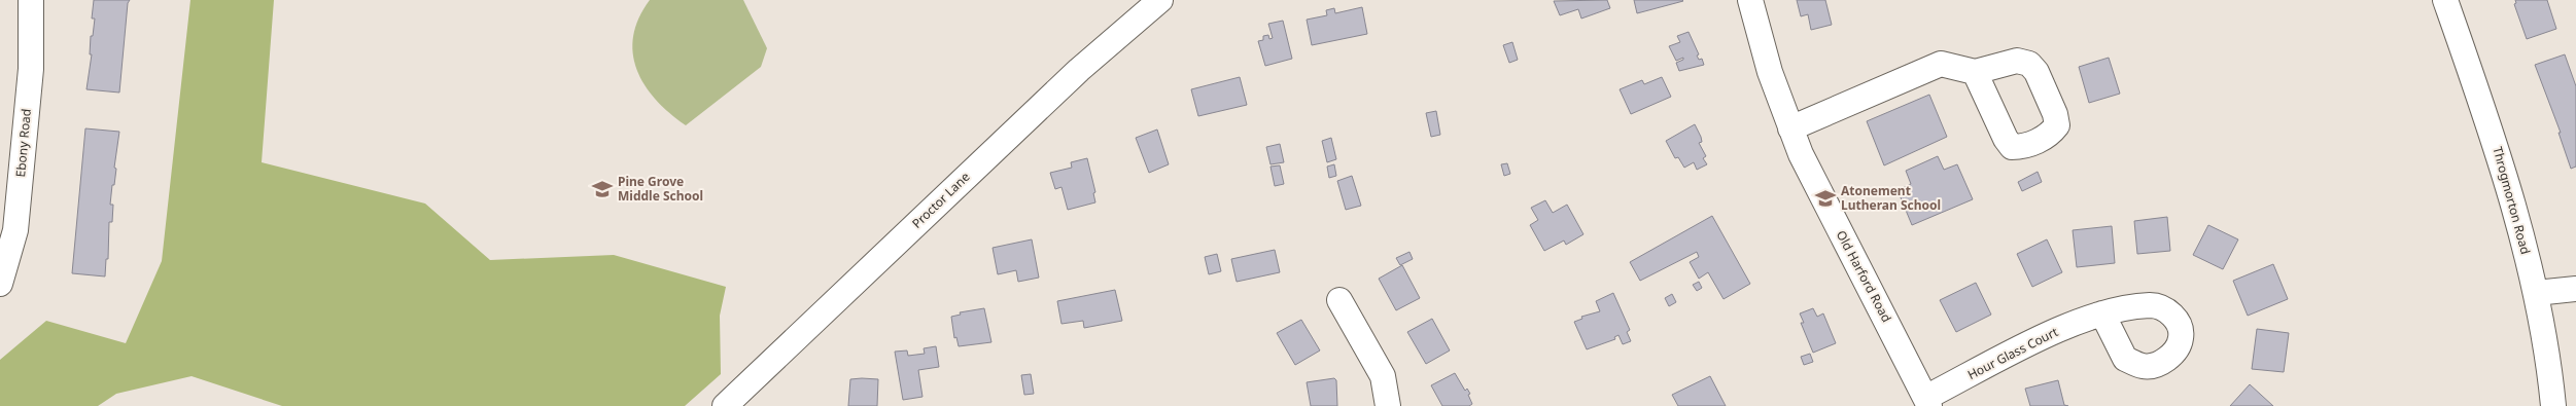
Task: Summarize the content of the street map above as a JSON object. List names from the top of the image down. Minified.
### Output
{"streets":{"street":["Ebony Road","Proctor Lane","Throgmorton Road","Old Harford Road","Hour Glass Court"]},"crossings":[["Old Harford Road","Hour Glass Court"]],"places":{"school or university":["Pine Grove Middle School","Atonement Lutheran School"]}}
